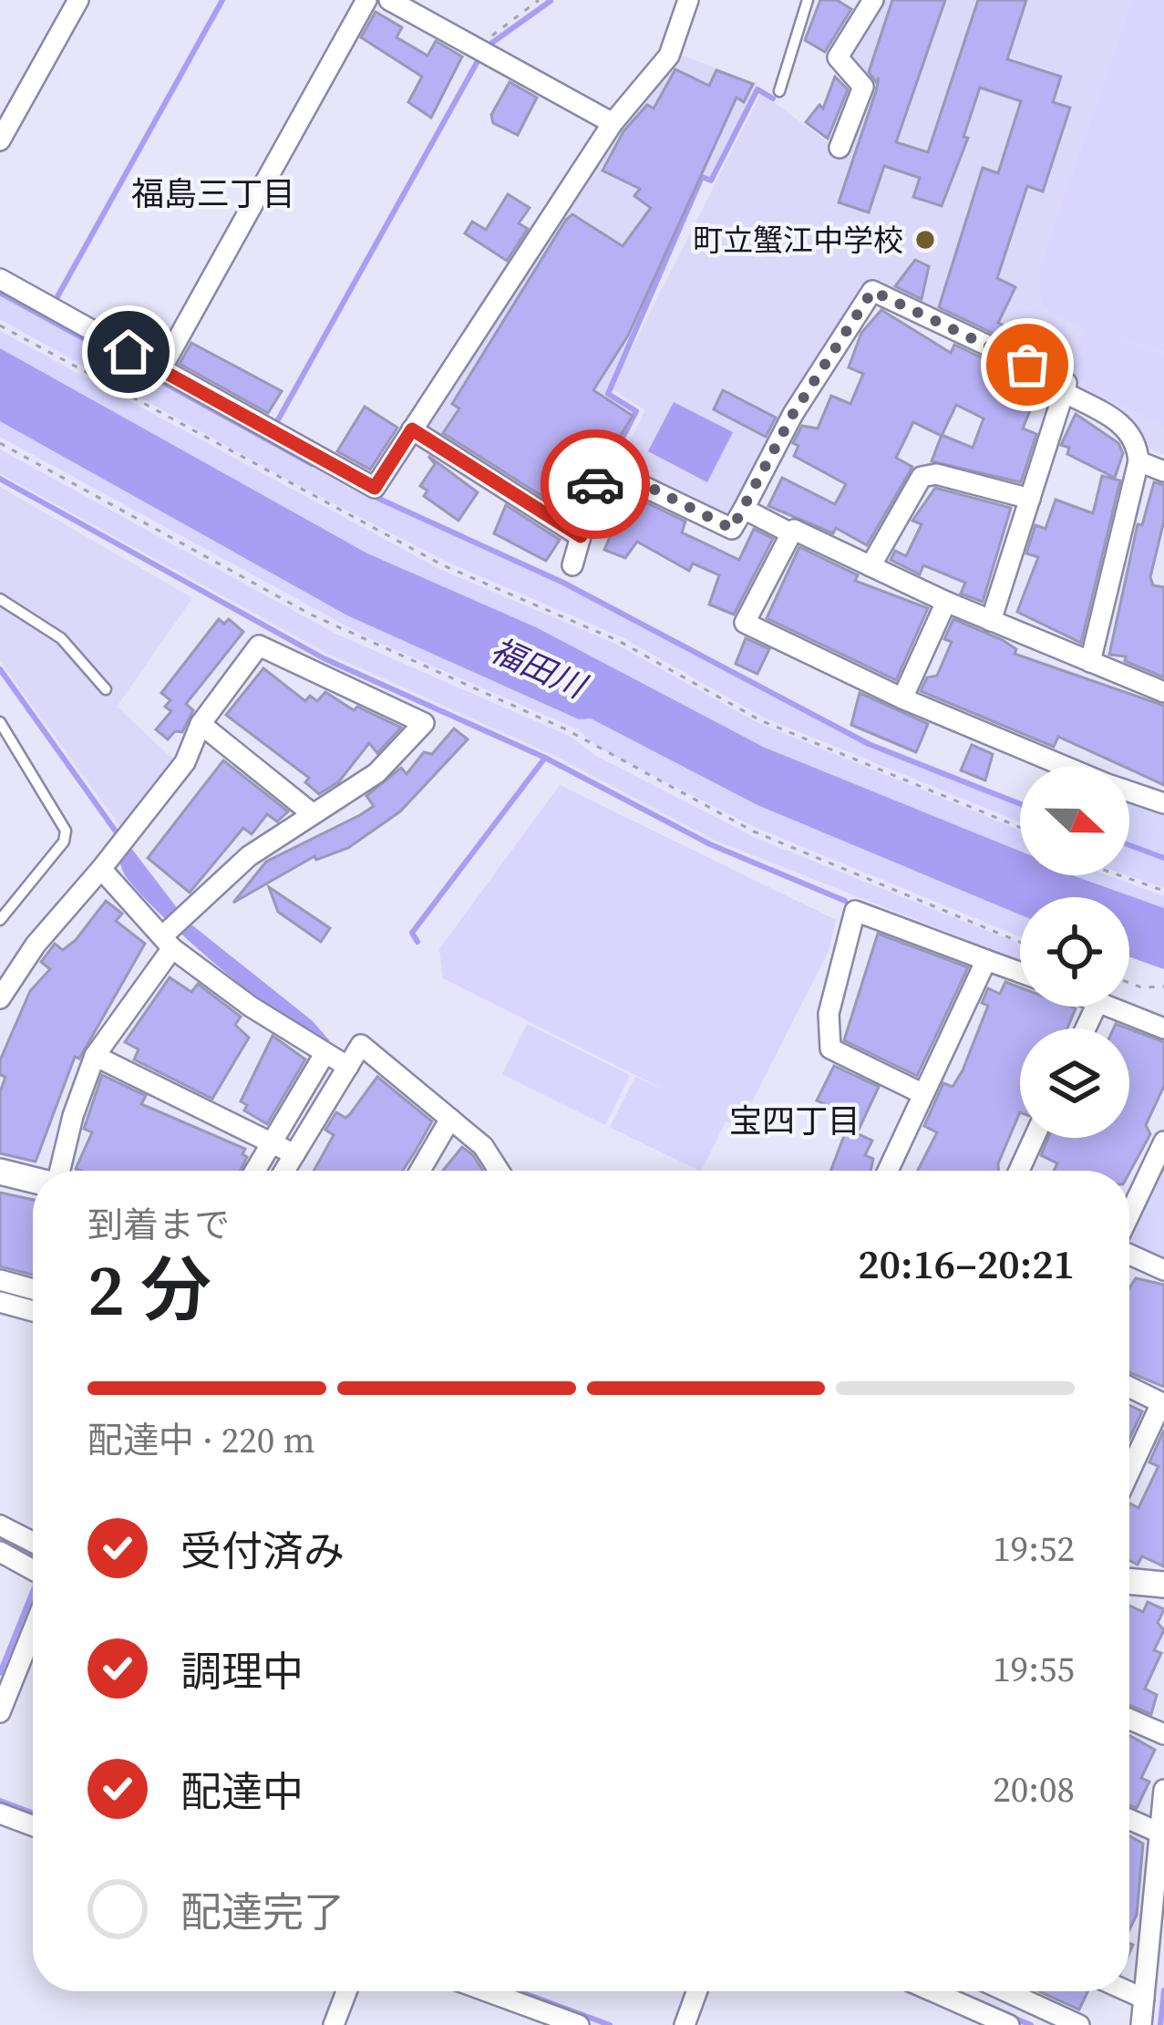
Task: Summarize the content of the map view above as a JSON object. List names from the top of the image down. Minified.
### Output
{"districts":["福島三丁目","宝四丁目"],"water":["福田川"],"places":["町立蟹江中学校"],"north":"right","page":{"heading":["2 分","到着まで","20:16–20:21"],"bar":"配達中 · 220 m","list":[["受付済み","19:52"],["調理中","19:55"],["配達中","20:08"],"配達完了"]}}
